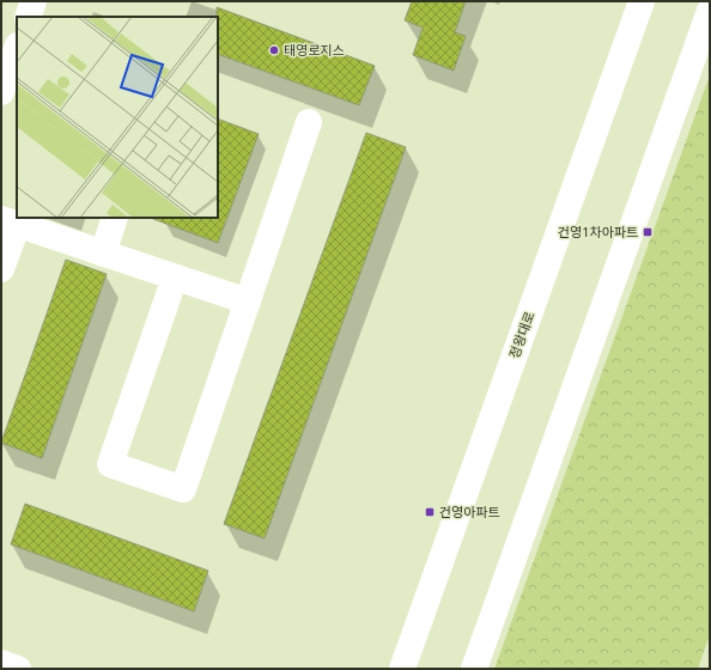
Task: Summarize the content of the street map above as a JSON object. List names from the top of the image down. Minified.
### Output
{"streets":{"street":["정왕대로"]},"places":{"other":["태영로지스"],"transit":["건영1차아파트","건영아파트"]}}
